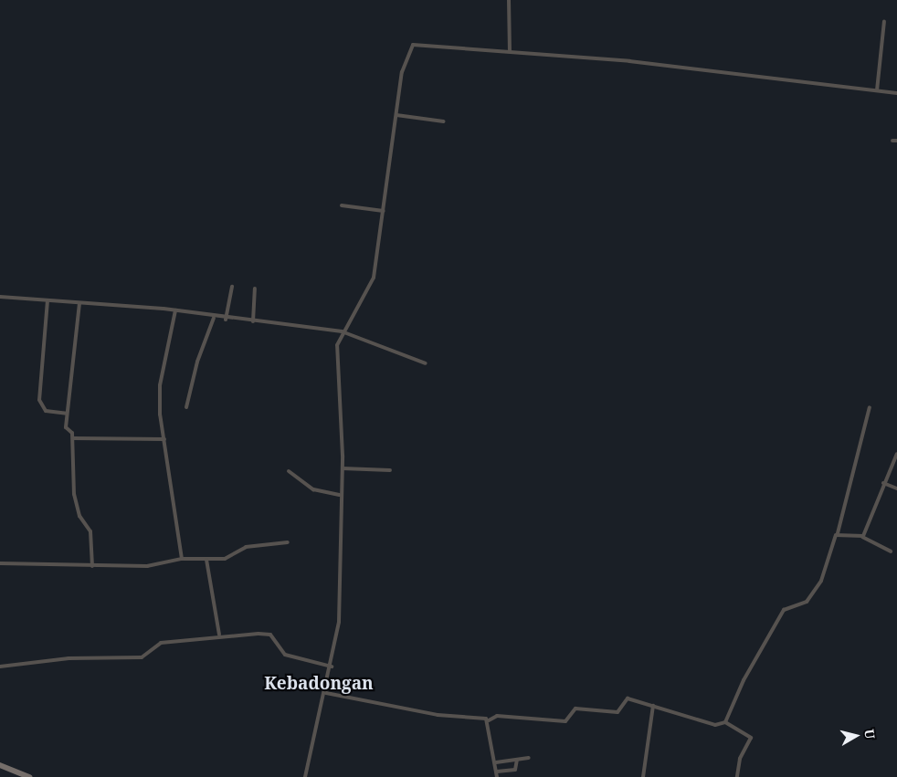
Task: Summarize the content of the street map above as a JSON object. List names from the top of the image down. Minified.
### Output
{"districts":["Kebadongan"],"north":"right"}
